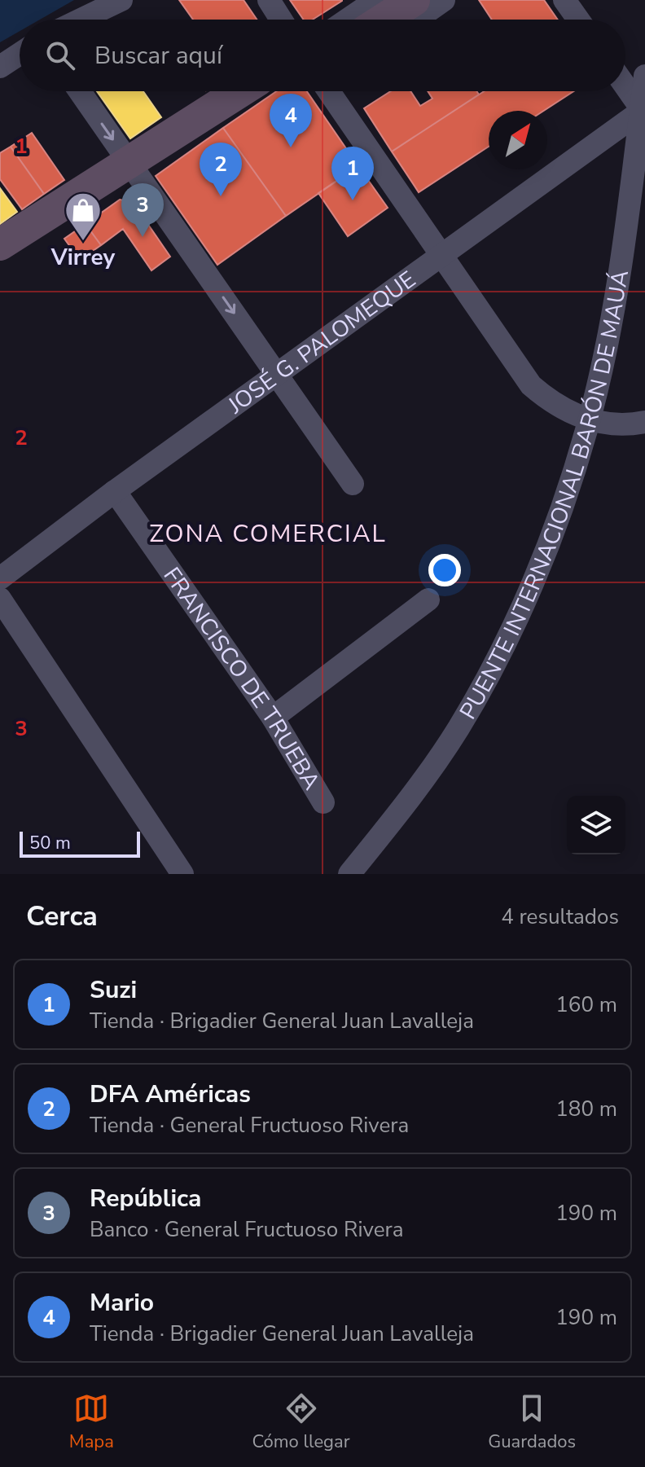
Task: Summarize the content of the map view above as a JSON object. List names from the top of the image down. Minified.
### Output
{"streets":{"street":["JOSÉ G. PALOMEQUE","PUENTE INTERNACIONAL BARÓN DE MAUÁ","FRANCISCO DE TRUEBA"]},"crossings":[["JOSÉ G. PALOMEQUE","FRANCISCO DE TRUEBA"]],"districts":["ZONA COMERCIAL"],"places":{"shop":["Virrey"]},"scale_bar":"50 m","north":"top right","page":{"search":"Buscar aquí","pins":["4","2","1","3"],"scale":"50 m","heading":["Cerca","4 resultados"],"list":[{"mark":"1","name":"Suzi","note":"Tienda · Brigadier General Juan Lavalleja","value":"160 m"},{"mark":"2","name":"DFA Américas","note":"Tienda · General Fructuoso Rivera","value":"180 m"},{"mark":"3","name":"República","note":"Banco · General Fructuoso Rivera","value":"190 m"},{"mark":"4","name":"Mario","note":"Tienda · Brigadier General Juan Lavalleja","value":"190 m"}],"nav":["Mapa","Cómo llegar","Guardados"]},"grid":{"rows":["1","2","3"]}}
